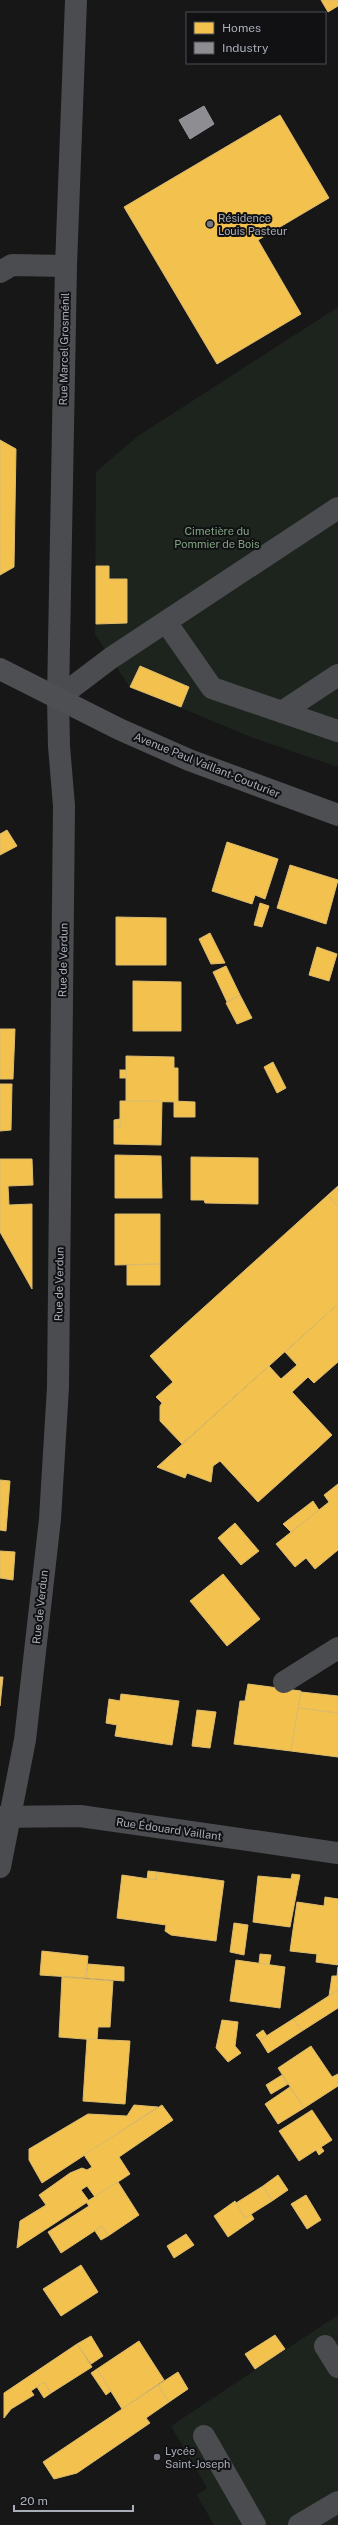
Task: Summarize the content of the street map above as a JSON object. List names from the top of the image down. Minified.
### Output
{"streets":{"main road":["Avenue Paul Vaillant-Couturier"],"street":["Rue Marcel Grosménil","Rue de Verdun","Rue Édouard Vaillant"]},"crossings":[["Rue Marcel Grosménil","Avenue Paul Vaillant-Couturier"],["Rue Marcel Grosménil","Rue de Verdun"],["Avenue Paul Vaillant-Couturier","Rue de Verdun"],["Rue de Verdun","Rue Édouard Vaillant"]],"parks":["Cimetière du Pommier de Bois"],"places":["Résidence Louis Pasteur","Lycée Saint-Joseph"],"legend":["Homes","Industry"],"scale_bar":"20 m"}
